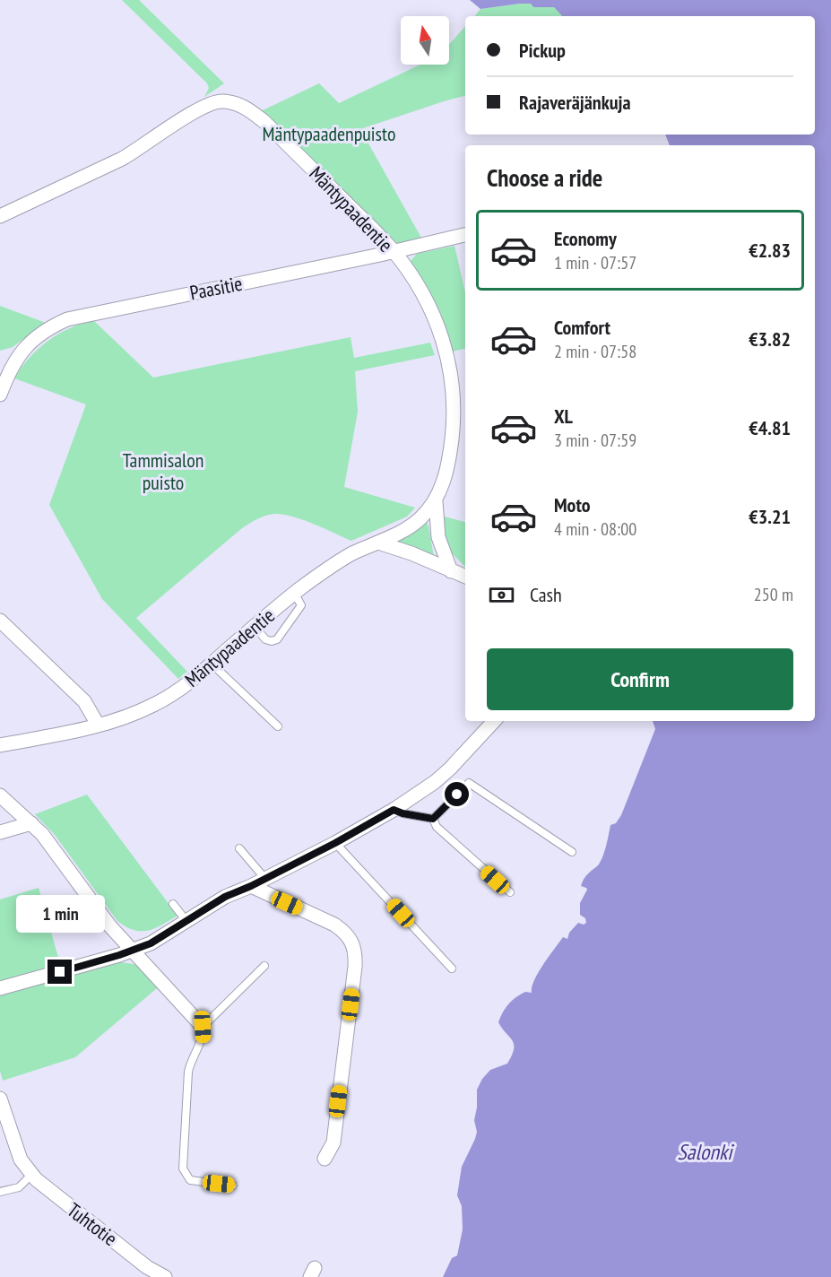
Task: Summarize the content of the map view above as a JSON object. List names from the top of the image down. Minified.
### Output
{"streets":{"street":["Mäntypaadentie","Paasitie","Tuhtotie"]},"crossings":[["Mäntypaadentie","Paasitie"]],"water":["Salonki"],"parks":["Mäntypaadenpuisto","Tammisalon puisto"],"north":"top","page":{"banner":["Pickup","Rajaveräjänkuja"],"heading":"Choose a ride","list":[{"name":"Economy","note":"1 min · 07:57","value":"€2.83"},{"name":"Comfort","note":"2 min · 07:58","value":"€3.82"},{"name":"XL","note":"3 min · 07:59","value":"€4.81"},{"name":"Moto","note":"4 min · 08:00","value":"€3.21"}],"pay":["Cash","250 m"],"buttons":"Confirm","bubble":"1 min"}}
